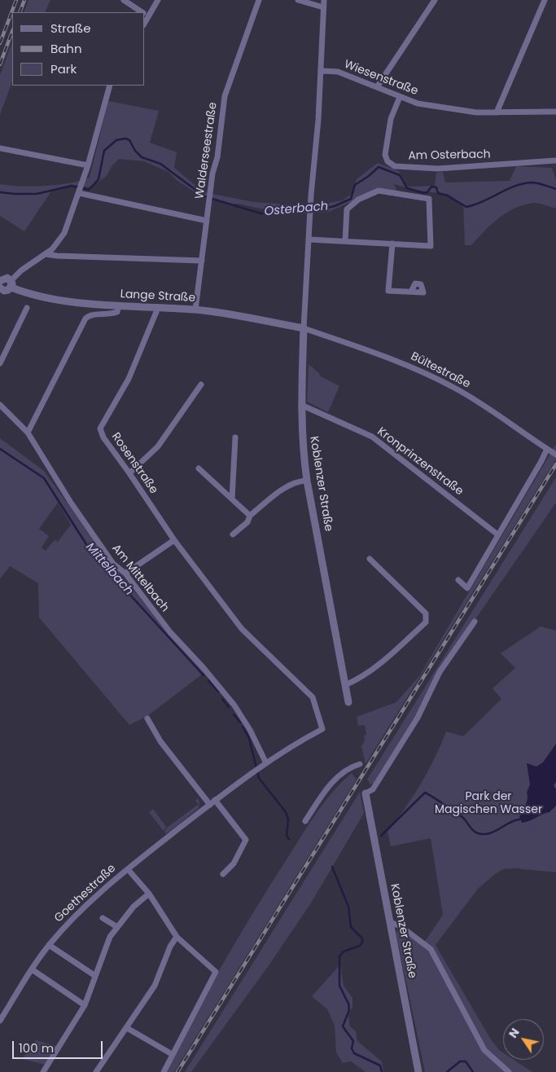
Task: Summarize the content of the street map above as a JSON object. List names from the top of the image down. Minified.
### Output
{"streets":{"street":["Wiesenstraße","Walderseestraße","Am Osterbach","Lange Straße","Bültestraße","Kronprinzenstraße","Rosenstraße","Koblenzer Straße","Am Mittelbach","Goethestraße"]},"crossings":[["Wiesenstraße","Am Osterbach"],["Wiesenstraße","Koblenzer Straße"],["Walderseestraße","Lange Straße"],["Lange Straße","Bültestraße"],["Lange Straße","Rosenstraße"],["Lange Straße","Koblenzer Straße"],["Bültestraße","Koblenzer Straße"],["Kronprinzenstraße","Koblenzer Straße"],["Rosenstraße","Goethestraße"],["Am Mittelbach","Goethestraße"]],"water":["Osterbach","Mittelbach"],"parks":["Park der Magischen Wasser"],"legend":["Straße","Bahn","Park"],"scale_bar":"100 m","north":"top left"}
